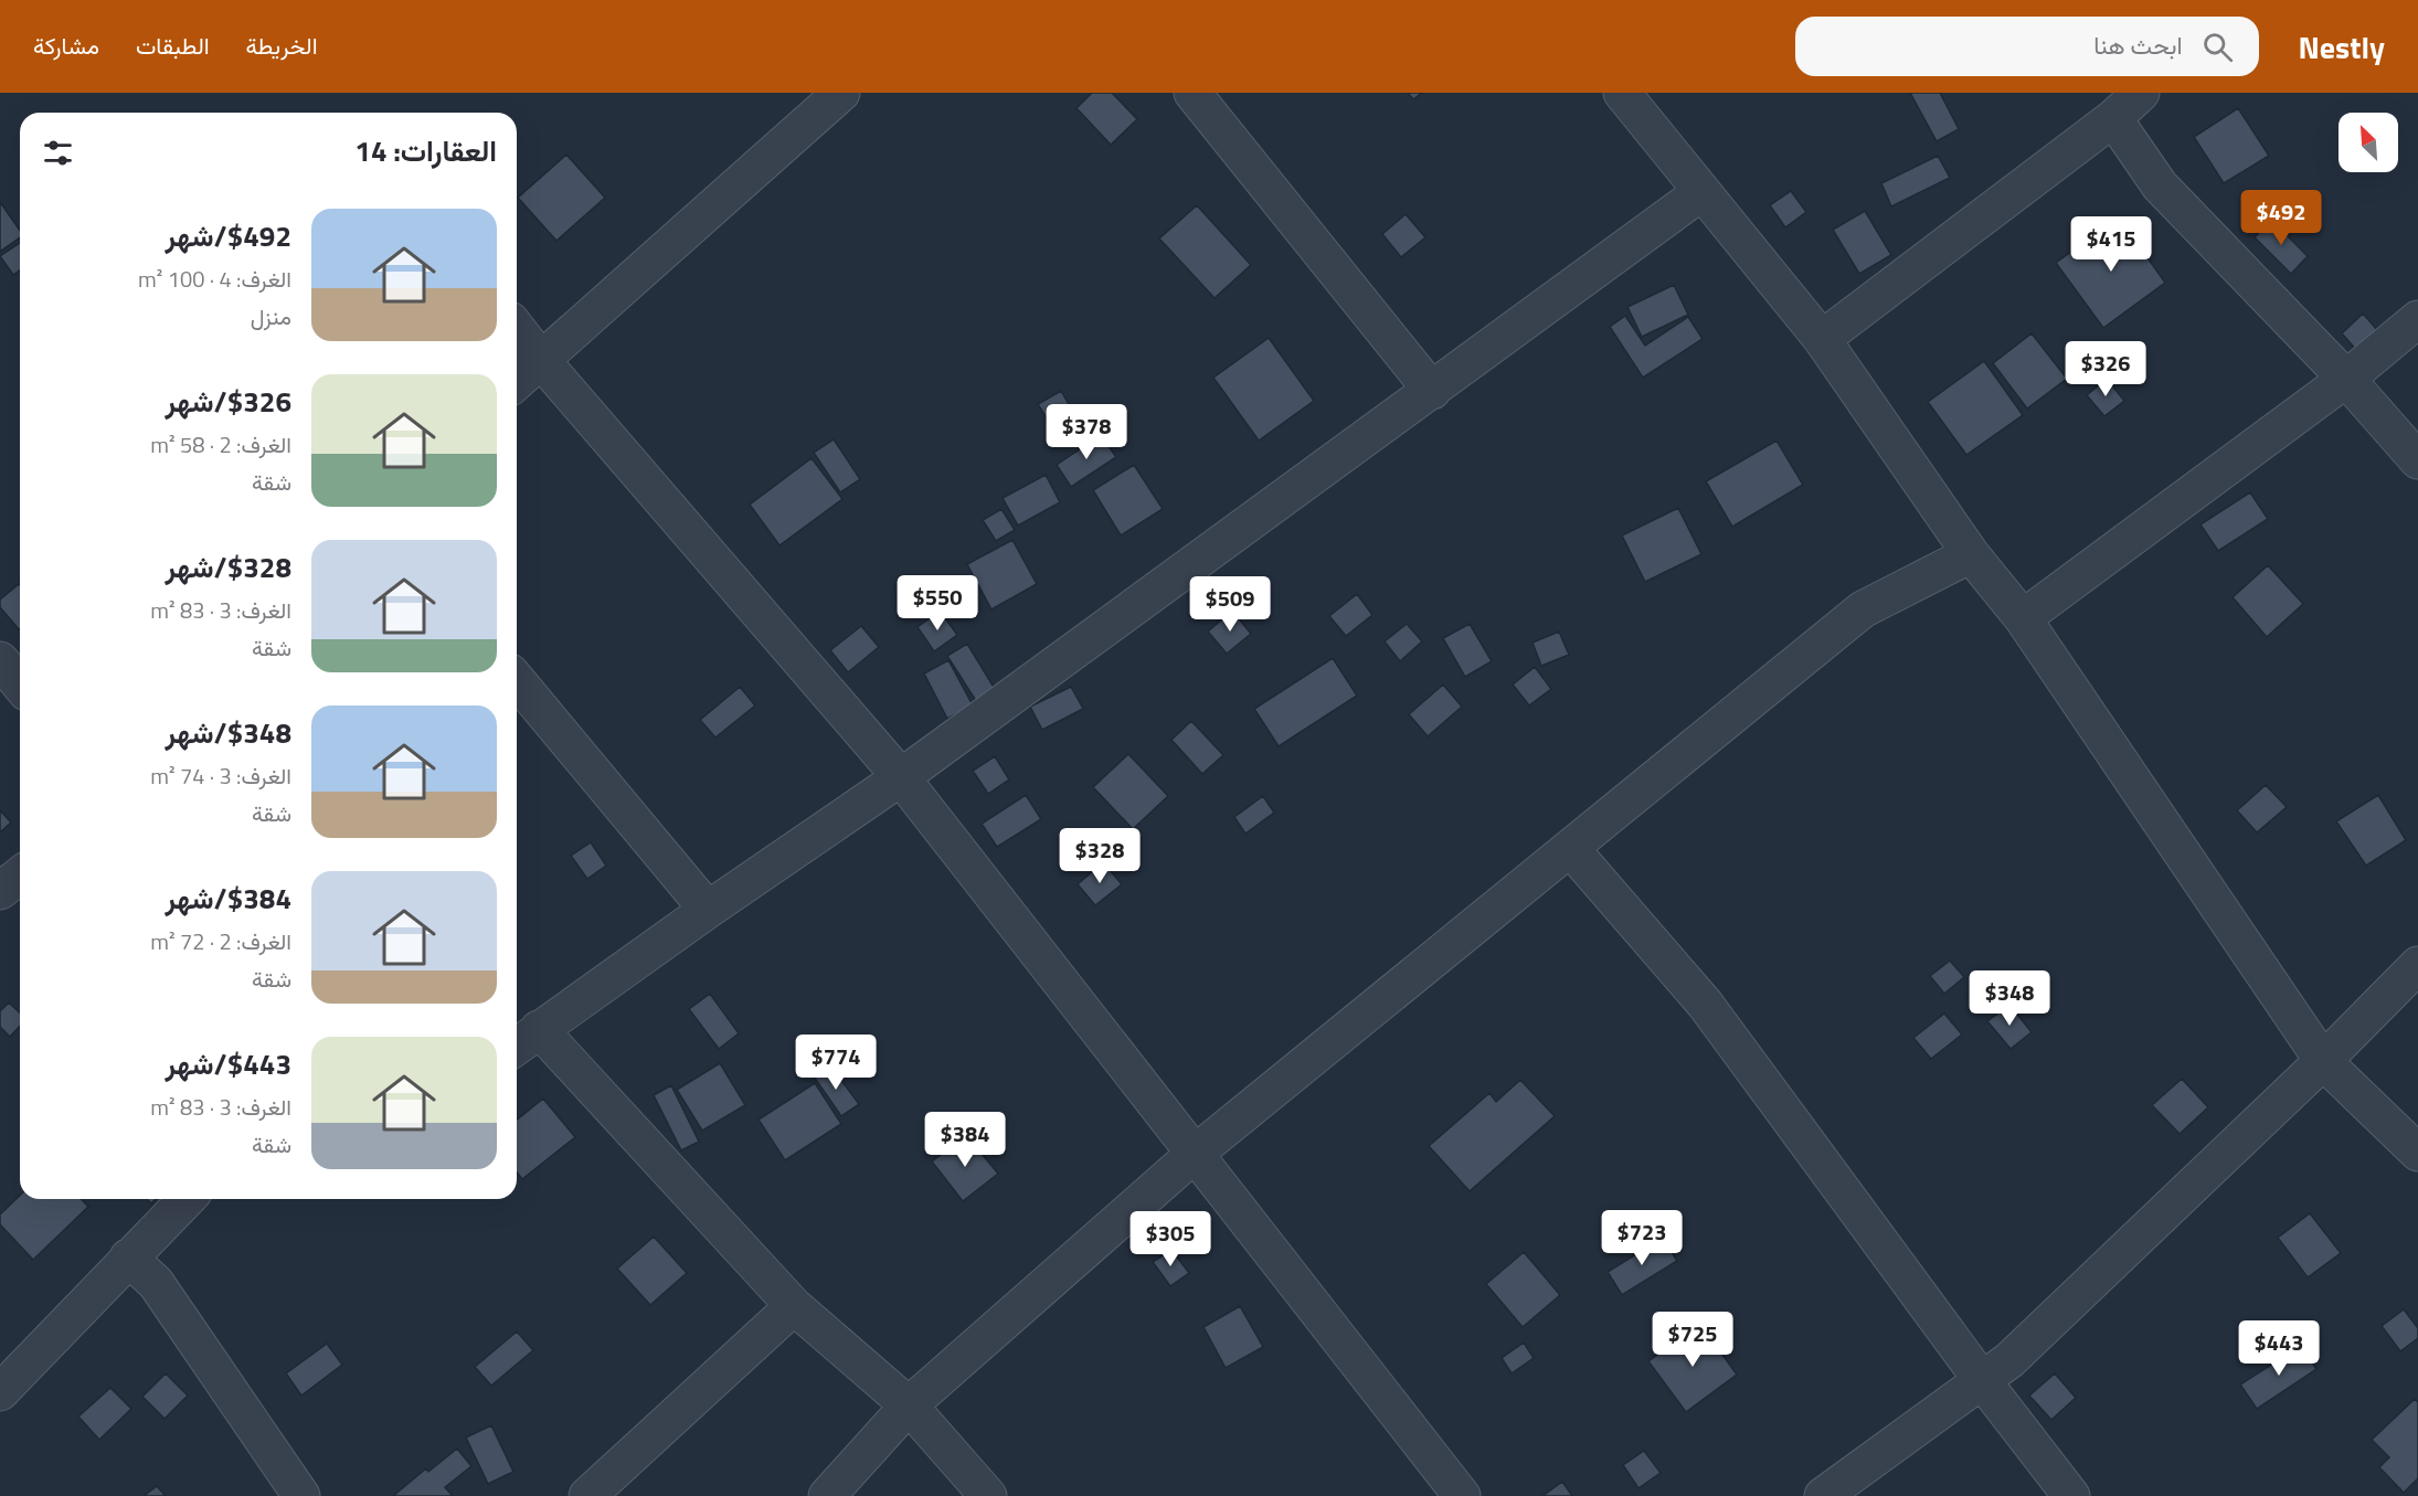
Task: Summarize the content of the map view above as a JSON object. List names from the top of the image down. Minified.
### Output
{"north":"top left","page":{"header":"Nestly","search":"ابحث هنا","nav":["الخريطة","الطبقات","مشاركة"],"heading":"العقارات: 14","price":["$492","$415","$326","$378","$550","$509","$328","$348","$774","$384","$723","$305","$725","$443"],"list":[{"name":"$492/شهر","note":"الغرف: 4 · 100 m² · منزل"},{"name":"$326/شهر","note":"الغرف: 2 · 58 m² · شقة"},{"name":"$328/شهر","note":"الغرف: 3 · 83 m² · شقة"},{"name":"$348/شهر","note":"الغرف: 3 · 74 m² · شقة"},{"name":"$384/شهر","note":"الغرف: 2 · 72 m² · شقة"},{"name":"$443/شهر","note":"الغرف: 3 · 83 m² · شقة"}]}}
